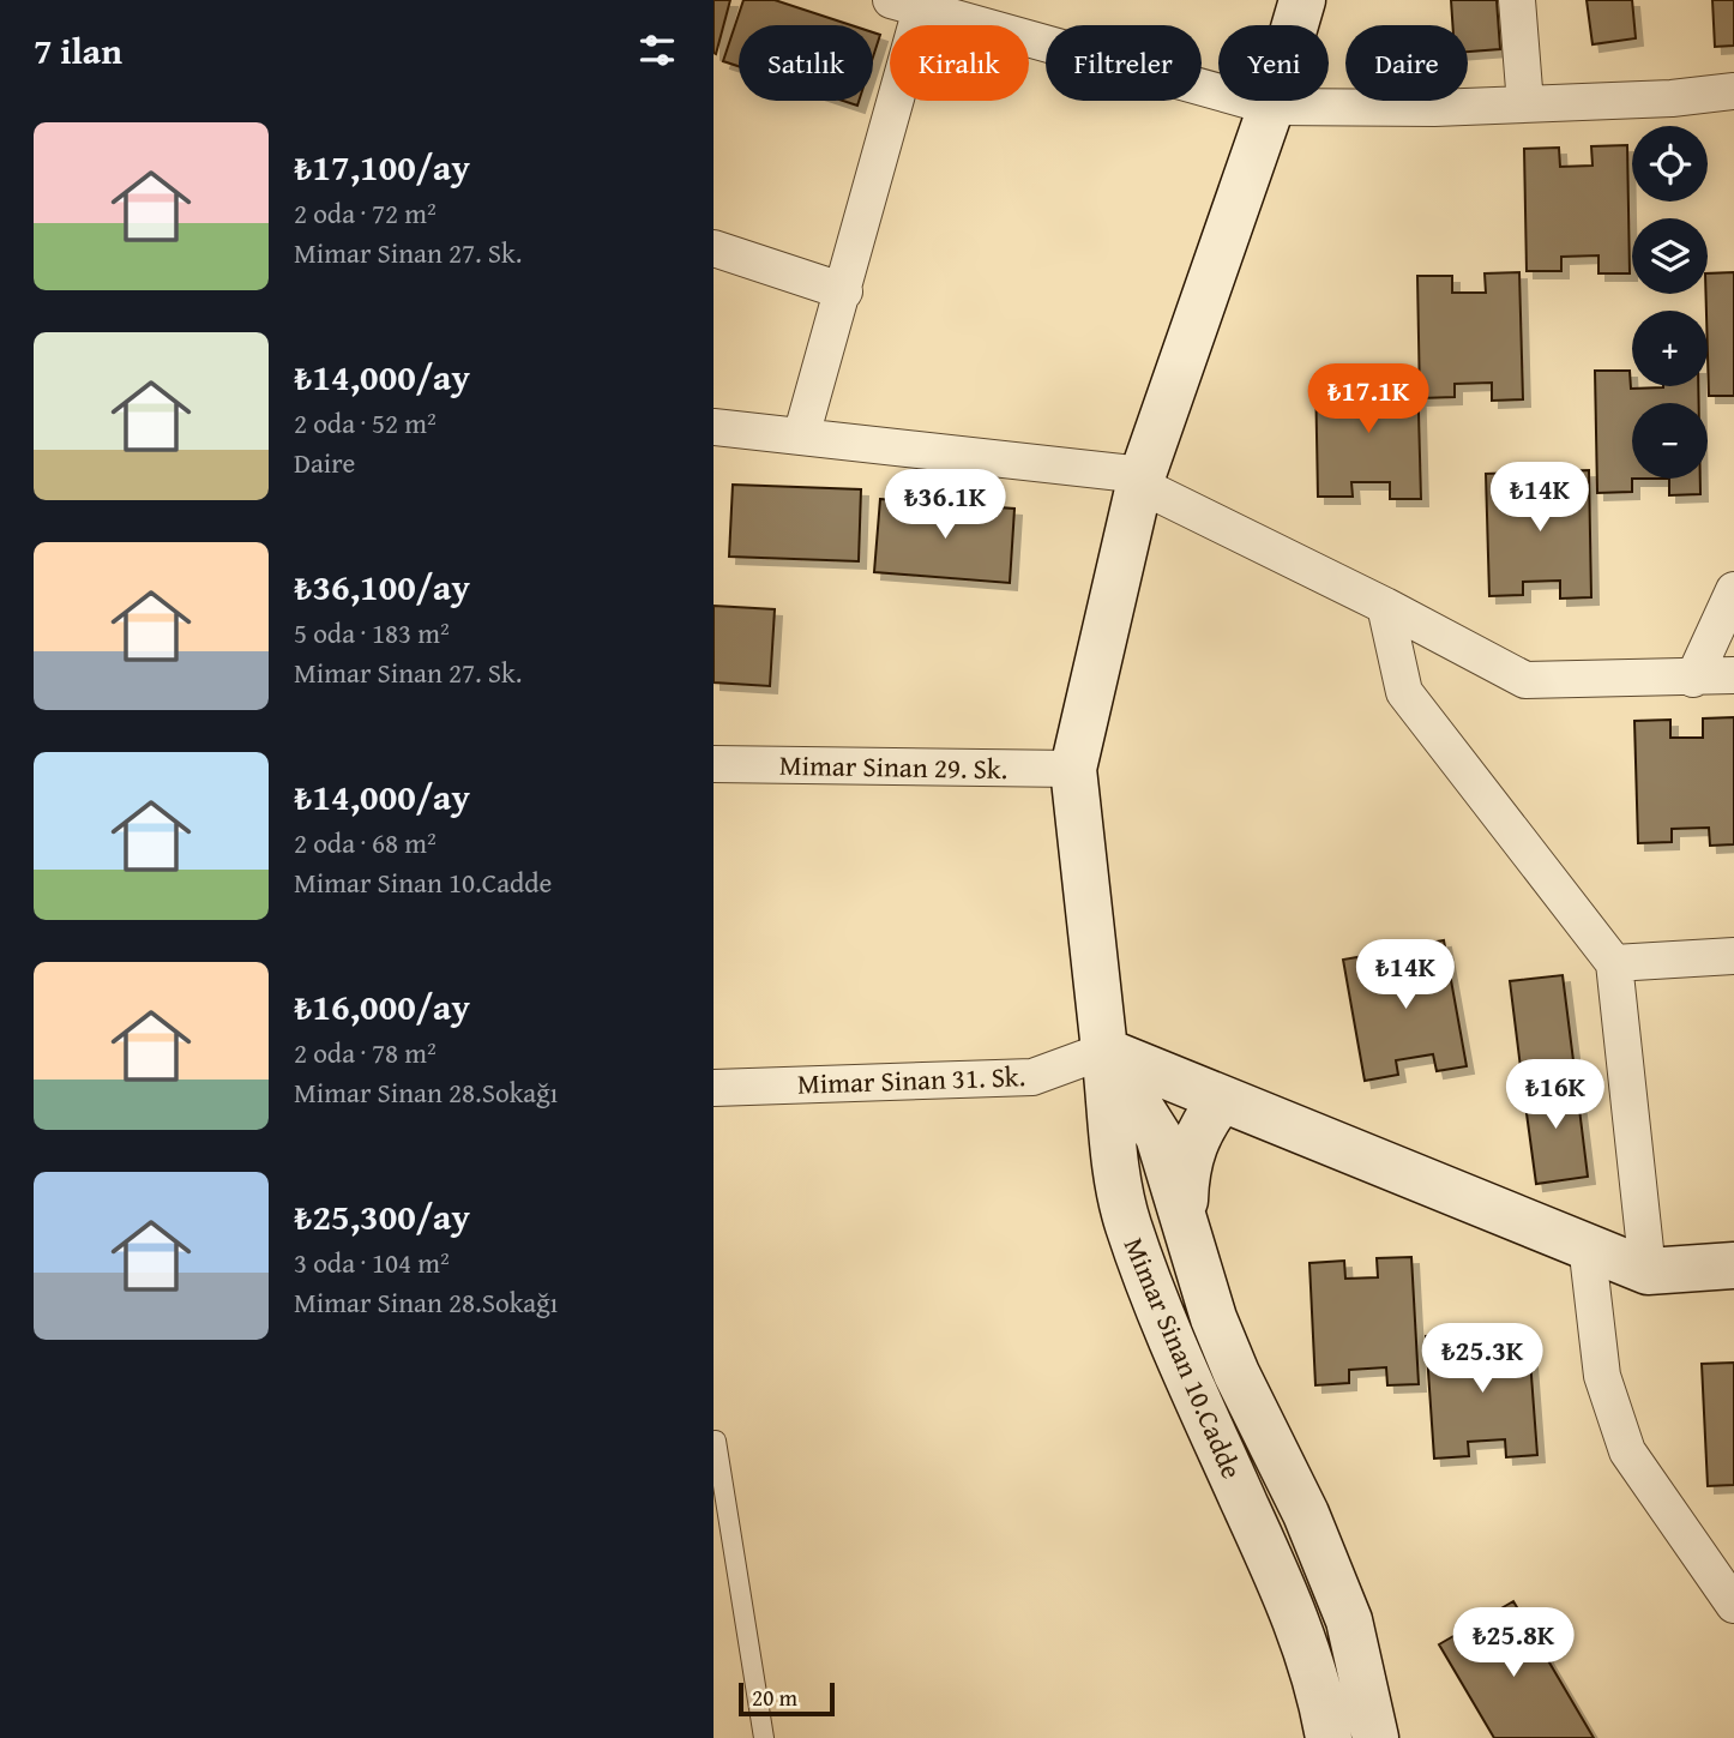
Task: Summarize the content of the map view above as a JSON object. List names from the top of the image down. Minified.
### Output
{"streets":{"street":["Mimar Sinan 29. Sk.","Mimar Sinan 31. Sk.","Mimar Sinan 10.Cadde"]},"crossings":[["Mimar Sinan 31. Sk.","Mimar Sinan 10.Cadde"]],"scale_bar":"20 m","page":{"heading":"7 ilan","chip":["Satılık","Kiralık","Filtreler","Yeni","Daire"],"list":[{"name":"₺17,100/ay","note":"2 oda · 72 m² · Mimar Sinan 27. Sk."},{"name":"₺14,000/ay","note":"2 oda · 52 m² · Daire"},{"name":"₺36,100/ay","note":"5 oda · 183 m² · Mimar Sinan 27. Sk."},{"name":"₺14,000/ay","note":"2 oda · 68 m² · Mimar Sinan 10.Cadde"},{"name":"₺16,000/ay","note":"2 oda · 78 m² · Mimar Sinan 28.Sokağı"},{"name":"₺25,300/ay","note":"3 oda · 104 m² · Mimar Sinan 28.Sokağı"}],"map_buttons":["+","−"],"price":["₺17.1K","₺14K","₺36.1K","₺14K","₺16K","₺25.3K","₺25.8K"],"scale":"20 m"}}
